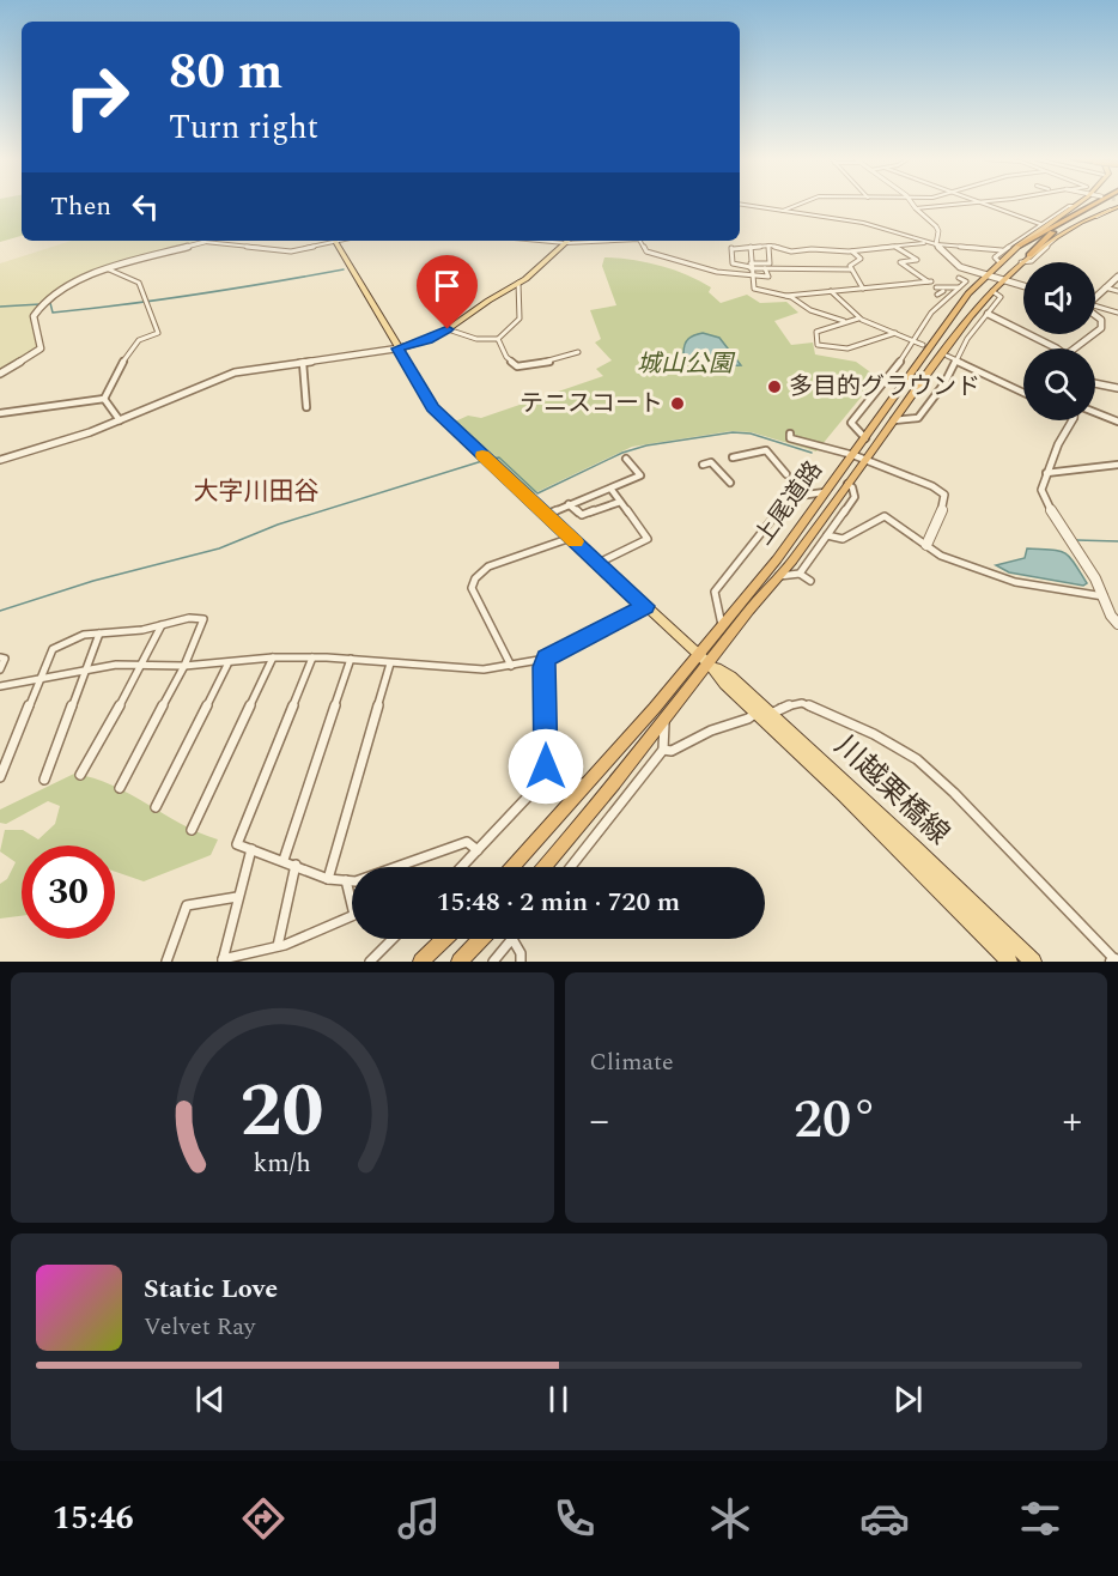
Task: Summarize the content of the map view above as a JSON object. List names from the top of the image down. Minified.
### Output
{"streets":{"highway":["上尾道路"],"main road":["川越栗橋線"]},"crossings":[["上尾道路","川越栗橋線"]],"districts":["大字川田谷"],"parks":["城山公園"],"places":["多目的グラウンド","テニスコート"],"page":{"turn":["80 m","Turn right"],"then":"Then","limit":"30","trip":"15:48 · 2 min · 720 m","tile":"Climate","heat":["−","20°","+"],"song":["Static Love","Velvet Ray"],"tabs":"15:46","gauge":["20","km/h"]}}
